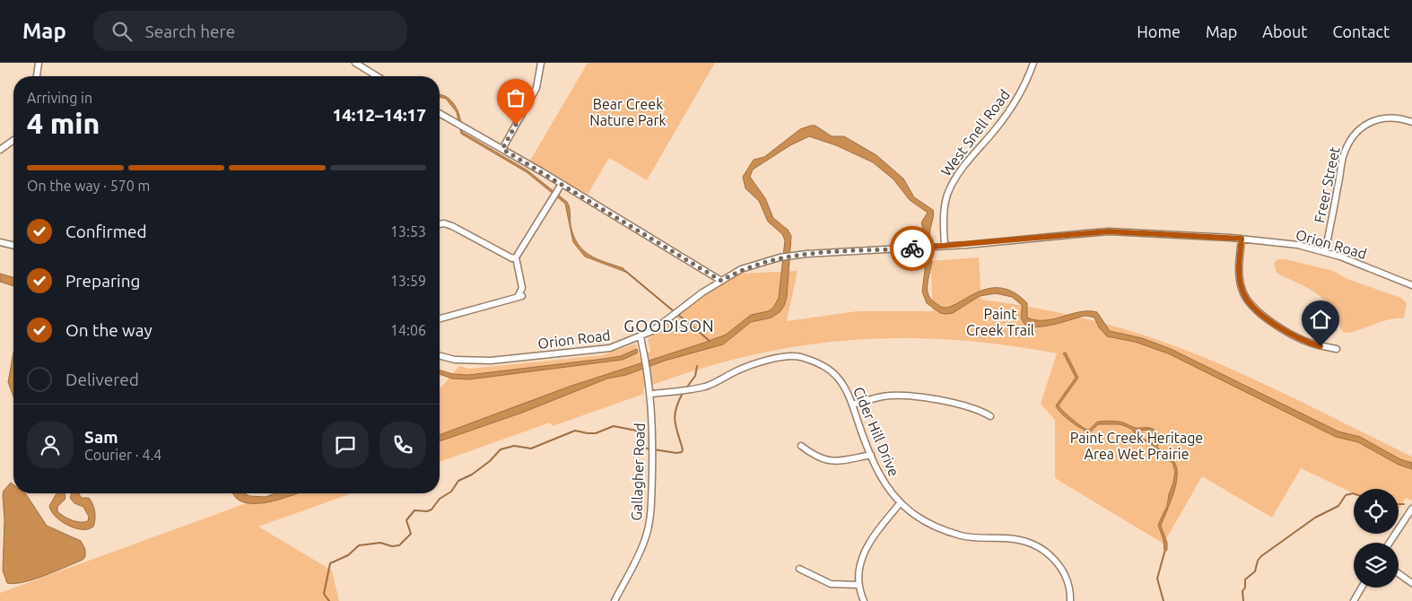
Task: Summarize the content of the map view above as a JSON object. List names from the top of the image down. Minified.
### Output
{"streets":{"street":["West Snell Road","Freer Street","Orion Road","Cider Hill Drive","Gallagher Road"]},"crossings":[["West Snell Road","Orion Road"],["Freer Street","Orion Road"],["Orion Road","Gallagher Road"],["Cider Hill Drive","Gallagher Road"]],"districts":["GOODISON"],"parks":["Bear Creek Nature Park","Paint Creek Trail","Paint Creek Heritage Area Wet Prairie"],"page":{"header":"Map","search":"Search here","nav":["Home","Map","About","Contact"],"heading":["4 min","Arriving in","14:12–14:17"],"panel":["Sam","Courier · 4.4"],"bar":"On the way · 570 m","list":[["Confirmed","13:53"],["Preparing","13:59"],["On the way","14:06"],"Delivered"]}}
